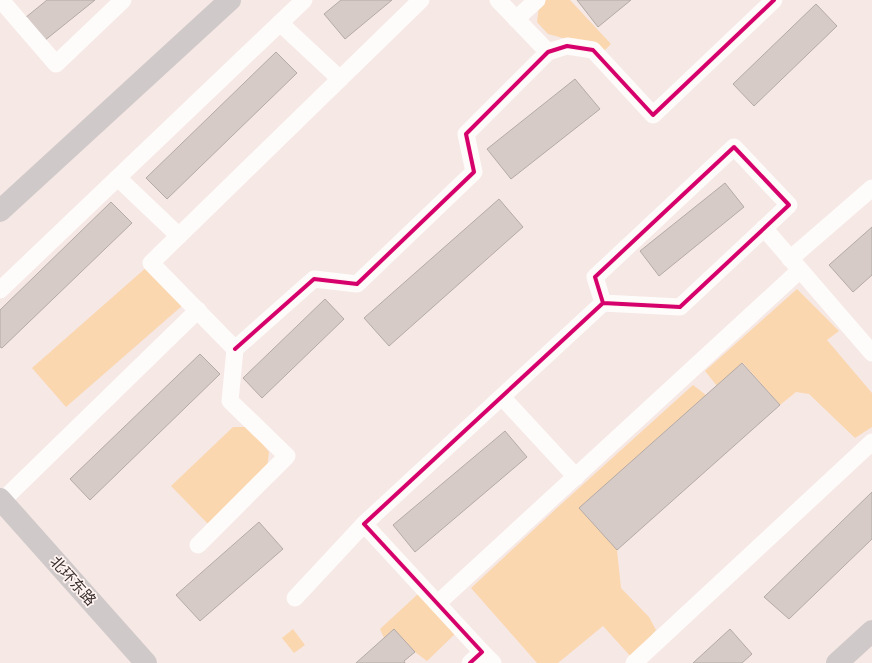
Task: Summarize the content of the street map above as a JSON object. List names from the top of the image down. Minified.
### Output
{"streets":{"street":["北环东路"]}}
